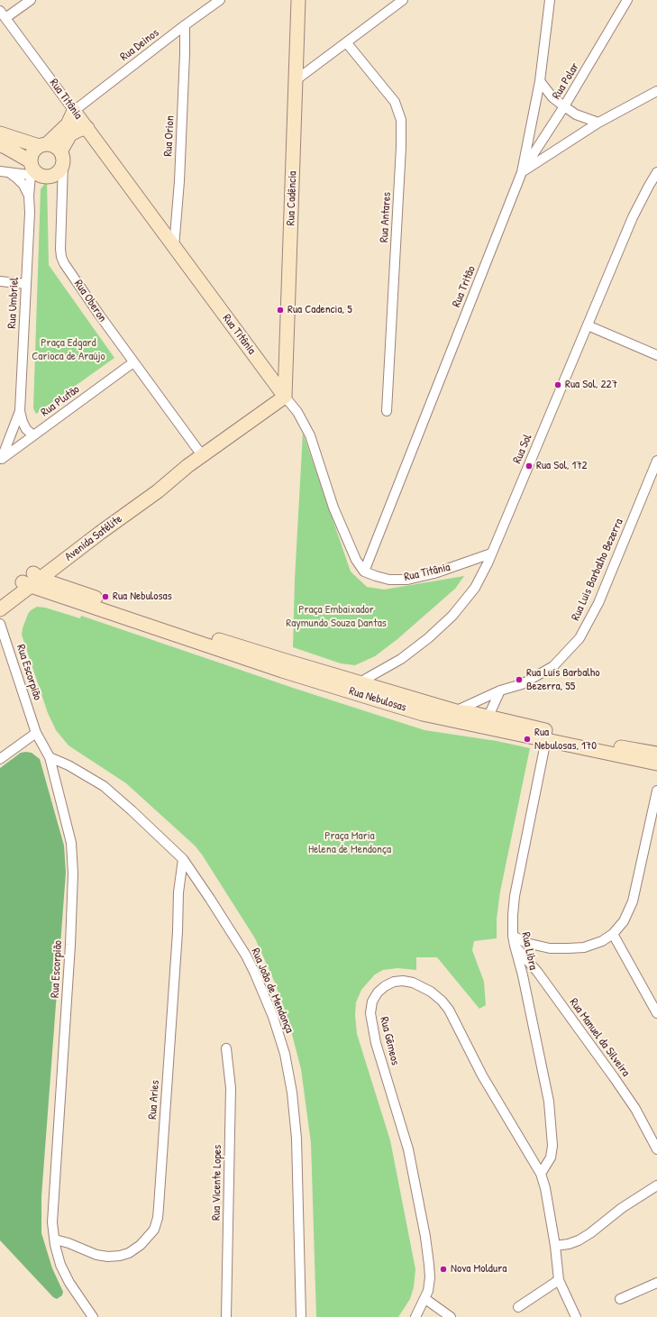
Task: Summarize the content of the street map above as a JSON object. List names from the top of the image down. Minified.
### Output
{"streets":{"street":["Rua Deinos","Rua Polar","Rua Titânia","Rua Orion","Rua Cadência","Rua Antares","Rua Tritão","Rua Oberon","Rua Umbriel","Rua Plutão","Rua Sol","Avenida Satélite","Rua Luis Barbalho Bezerra","Rua Escorpião","Rua Nebulosas","Rua Libra","Rua João de Mendonça","Rua Manuel da Silveira","Rua Gêmeos","Rua Aries","Rua Vicente Lopes"]},"crossings":[["Rua Deinos","Rua Titânia"],["Rua Deinos","Rua Orion"],["Rua Polar","Rua Tritão"],["Rua Titânia","Rua Orion"],["Rua Titânia","Rua Cadência"],["Rua Titânia","Rua Tritão"],["Rua Titânia","Rua Oberon"],["Rua Titânia","Rua Sol"],["Rua Titânia","Avenida Satélite"],["Rua Cadência","Avenida Satélite"],["Rua Oberon","Rua Umbriel"],["Rua Oberon","Rua Plutão"],["Rua Oberon","Avenida Satélite"],["Rua Umbriel","Rua Plutão"],["Rua Sol","Rua Nebulosas"],["Avenida Satélite","Rua Nebulosas"],["Rua Luis Barbalho Bezerra","Rua Nebulosas"],["Rua Escorpião","Rua João de Mendonça"],["Rua Escorpião","Rua Aries"],["Rua Nebulosas","Rua Libra"],["Rua Libra","Rua Manuel da Silveira"],["Rua Libra","Rua Gêmeos"],["Rua João de Mendonça","Rua Aries"]],"parks":["Praça Edgard Carioca de Araújo","Praça Embaixador Raymundo Souza Dantas","Praça Maria Helena de Mendonça"],"places":["Rua Cadencia, 5","Rua Sol, 227","Rua Sol, 172","Rua Nebulosas","Rua Luís Barbalho Bezerra, 55","Rua Nebulosas, 170","Nova Moldura"]}
